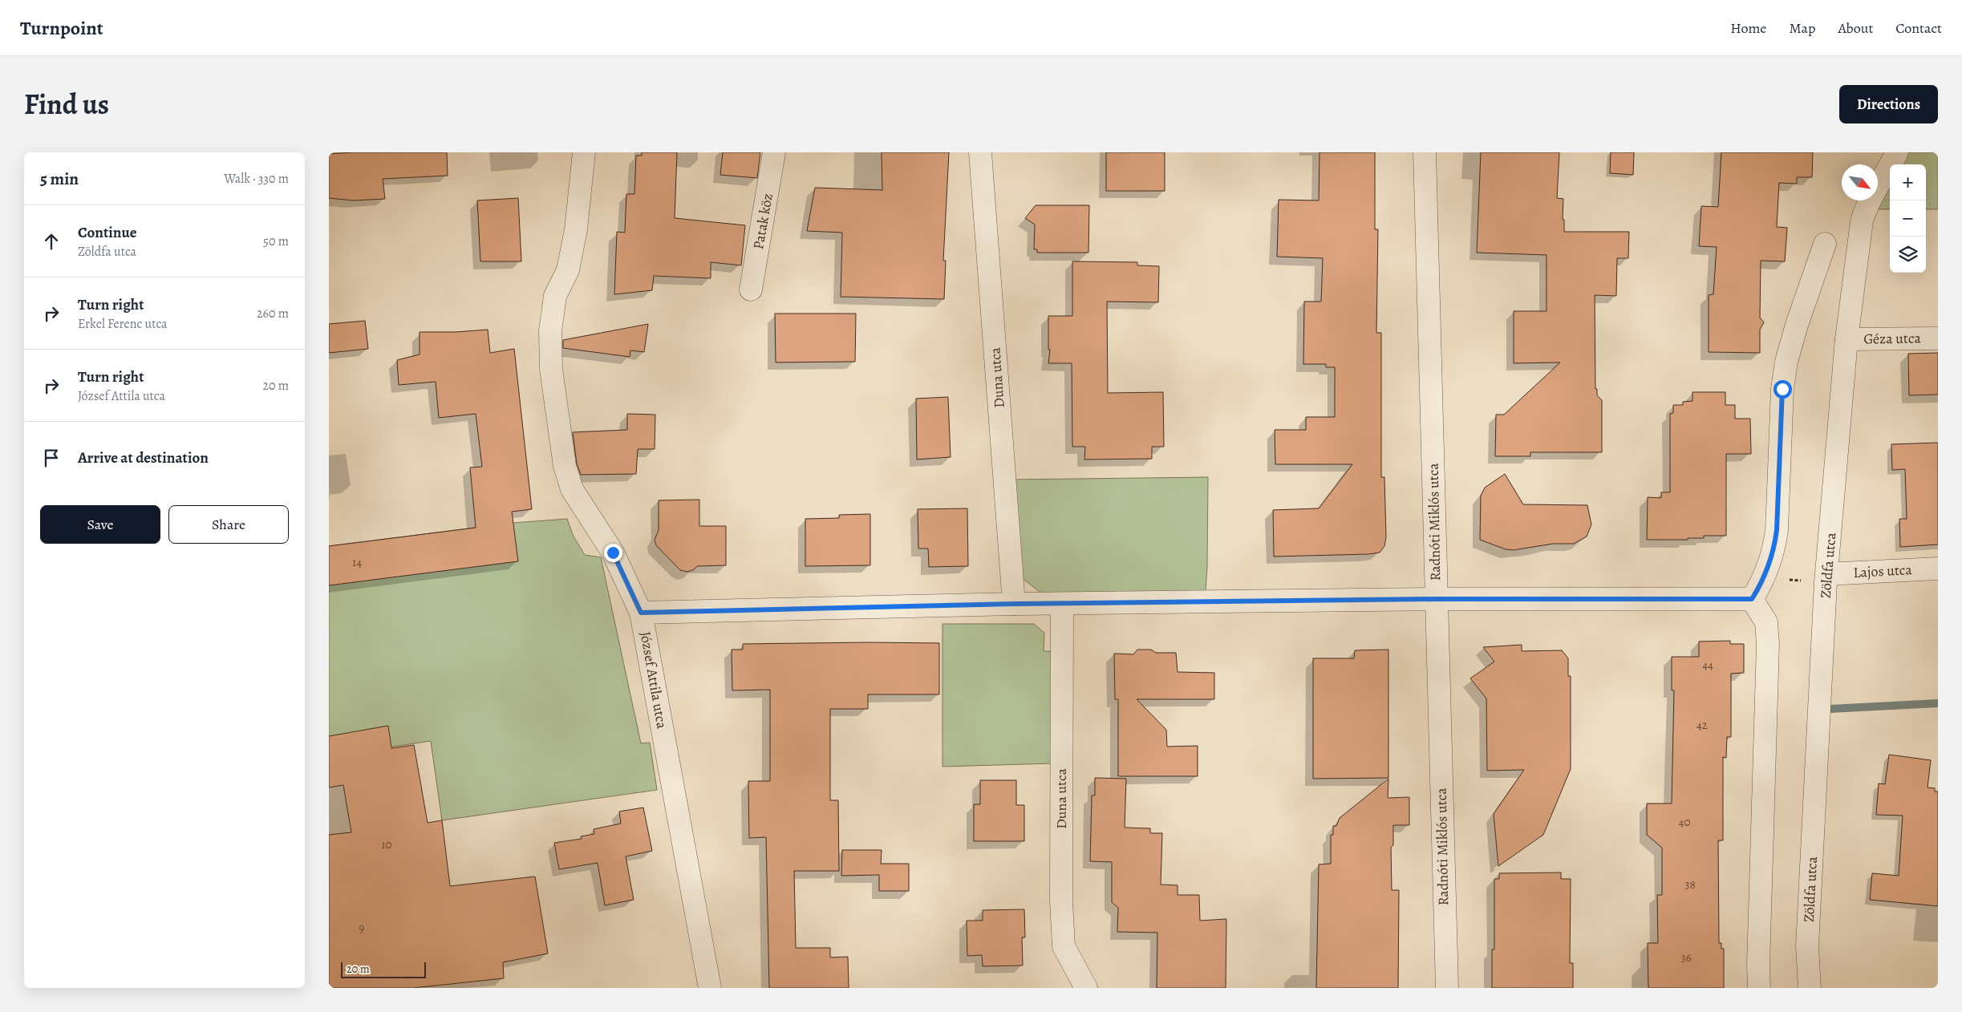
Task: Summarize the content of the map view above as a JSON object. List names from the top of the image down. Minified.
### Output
{"streets":{"street":["Patak köz","Géza utca","Duna utca","Radnóti Miklós utca","Zöldfa utca","Lajos utca","József Attila utca"]},"crossings":[["Géza utca","Zöldfa utca"],["Zöldfa utca","Lajos utca"]],"house_numbers":["14","44","42","40","10","38","9","36"],"scale_bar":"20 m","north":"bottom right","page":{"header":"Turnpoint","nav":["Home","Map","About","Contact"],"title":"Find us","buttons":["Directions",["Save","Share"]],"heading":["5 min","Walk · 330 m"],"map_buttons":["+","−"],"list":[["Continue","Zöldfa utca","50 m"],["Turn right","Erkel Ferenc utca","260 m"],["Turn right","József Attila utca","20 m"],"Arrive at destination"],"scale":"20 m"}}
